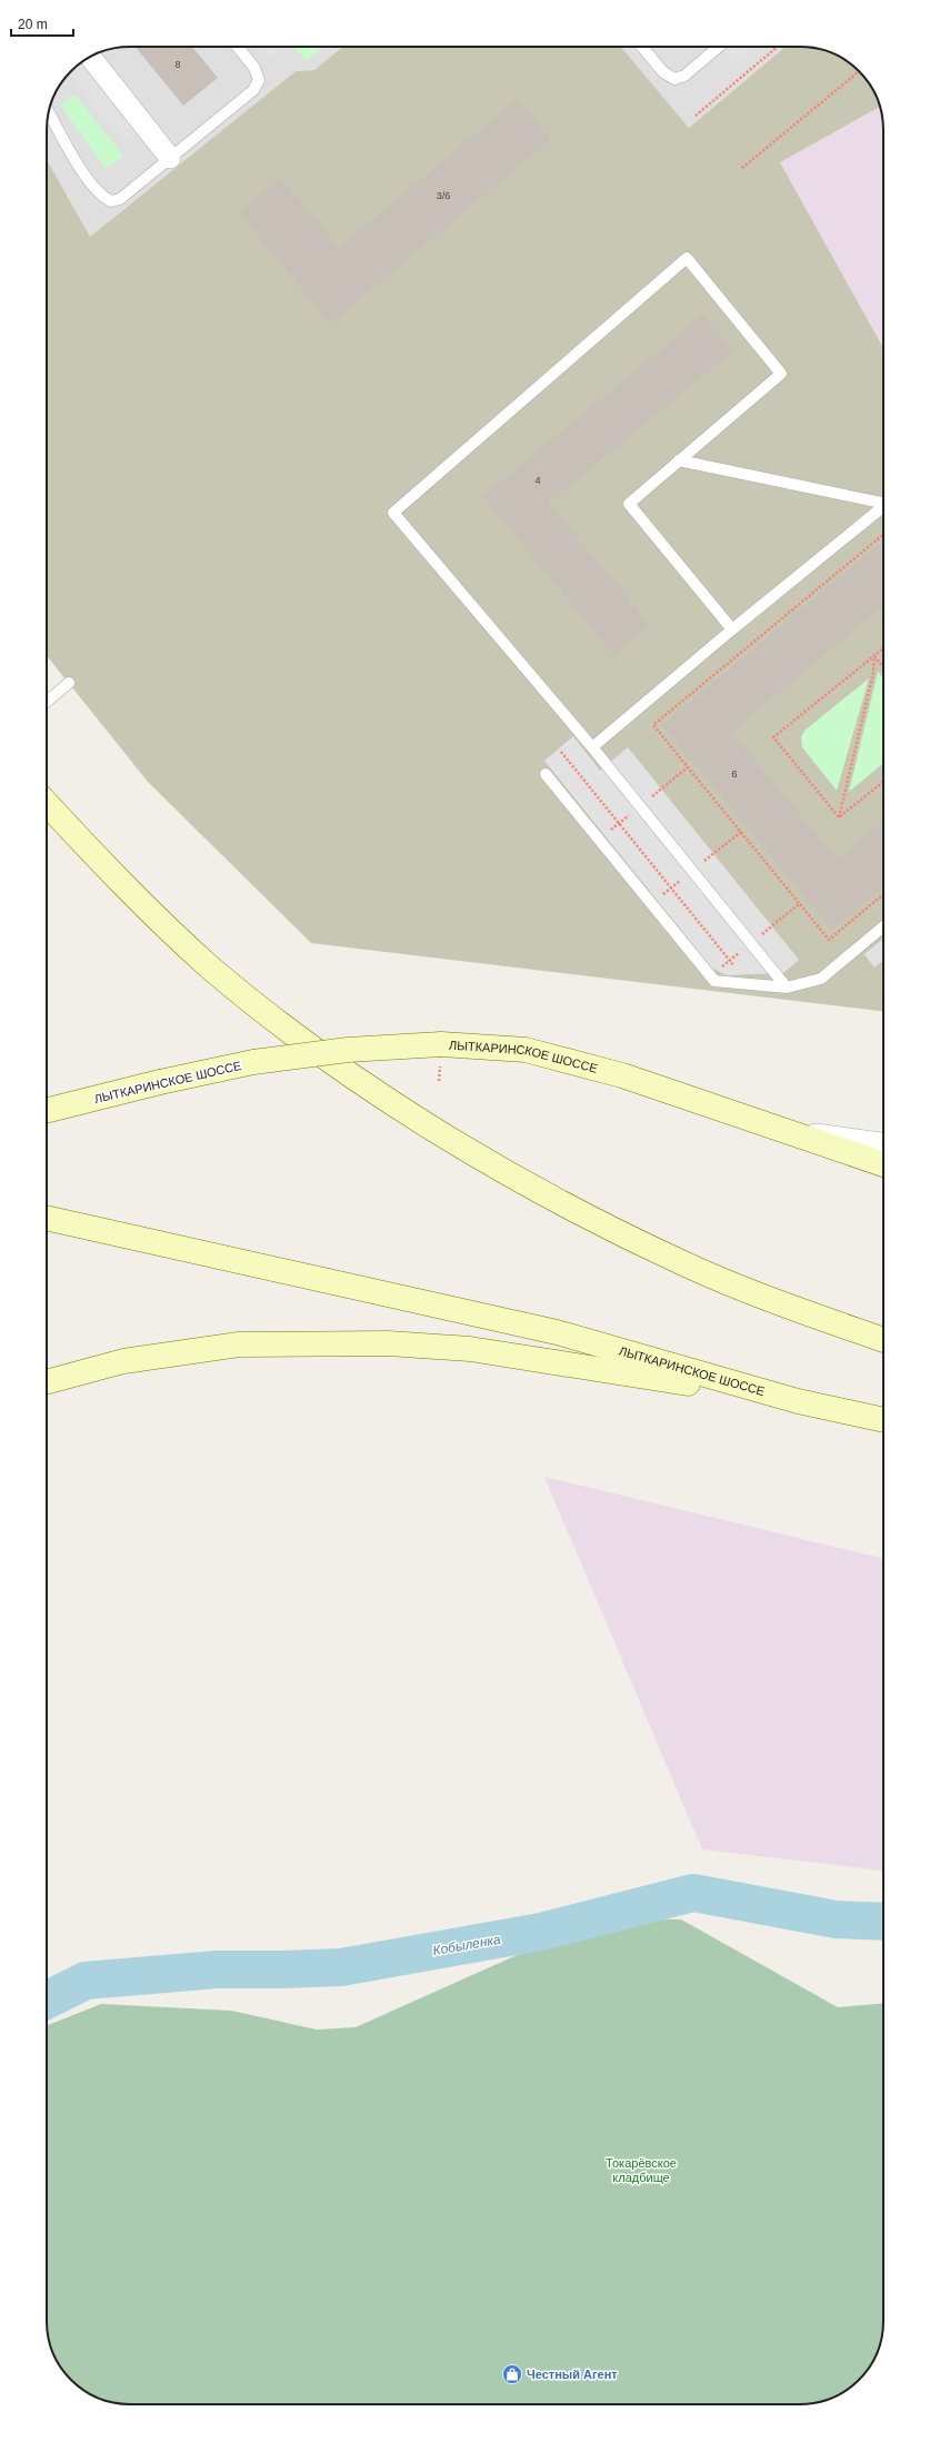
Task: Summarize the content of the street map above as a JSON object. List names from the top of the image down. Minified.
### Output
{"streets":{"main road":["ЛЫТКАРИНСКОЕ ШОССЕ"]},"water":["Кобыленка"],"parks":["Токарёвское кладбище"],"places":{"shop":["Честный Агент"]},"house_numbers":["8","3/6","4","6"],"scale_bar":"20 m"}
